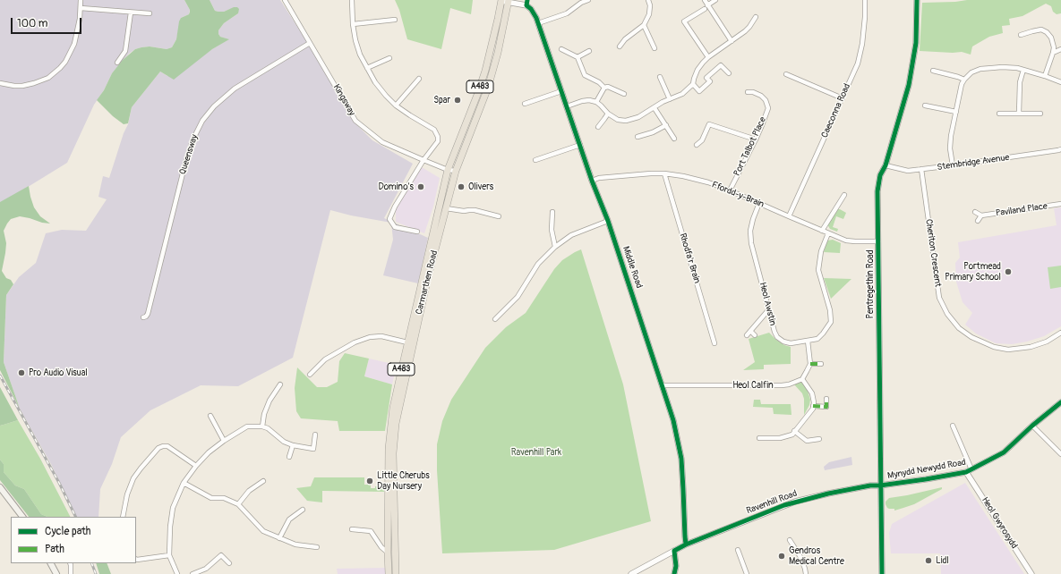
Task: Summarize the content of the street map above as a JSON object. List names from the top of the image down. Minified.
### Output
{"streets":{"main road":["A483","Carmarthen Road"],"street":["Kingsway","Caeconna Road","Port Talbot Place","Queensway","Stembridge Avenue","Ffordd-y-Brain","Paviland Place","Cheriton Crescent","Rhodfa'r Brain","Middle Road","Pentregethin Road","Heol Awstin","Heol Calfin","Mynydd Newydd Road","Ravenhill Road","Heol Gwyrosydd"]},"crossings":[["Kingsway","Queensway"],["Kingsway","Carmarthen Road"],["Caeconna Road","Ffordd-y-Brain"],["Port Talbot Place","Ffordd-y-Brain"],["Stembridge Avenue","Cheriton Crescent"],["Stembridge Avenue","Pentregethin Road"],["Ffordd-y-Brain","Rhodfa'r Brain"],["Ffordd-y-Brain","Middle Road"],["Ffordd-y-Brain","Pentregethin Road"],["Ffordd-y-Brain","Heol Awstin"],["Middle Road","Carmarthen Road"],["Middle Road","Heol Calfin"],["Middle Road","Ravenhill Road"],["Pentregethin Road","Mynydd Newydd Road"],["Pentregethin Road","Ravenhill Road"],["Mynydd Newydd Road","Ravenhill Road"],["Mynydd Newydd Road","Heol Gwyrosydd"]],"parks":["Ravenhill Park"],"places":["Spar","Domino's","Olivers","Portmead Primary School","Pro Audio Visual","Little Cherubs Day Nursery","Gendros Medical Centre","Lidl"],"legend":["Cycle path","Path"],"scale_bar":"100 m"}
